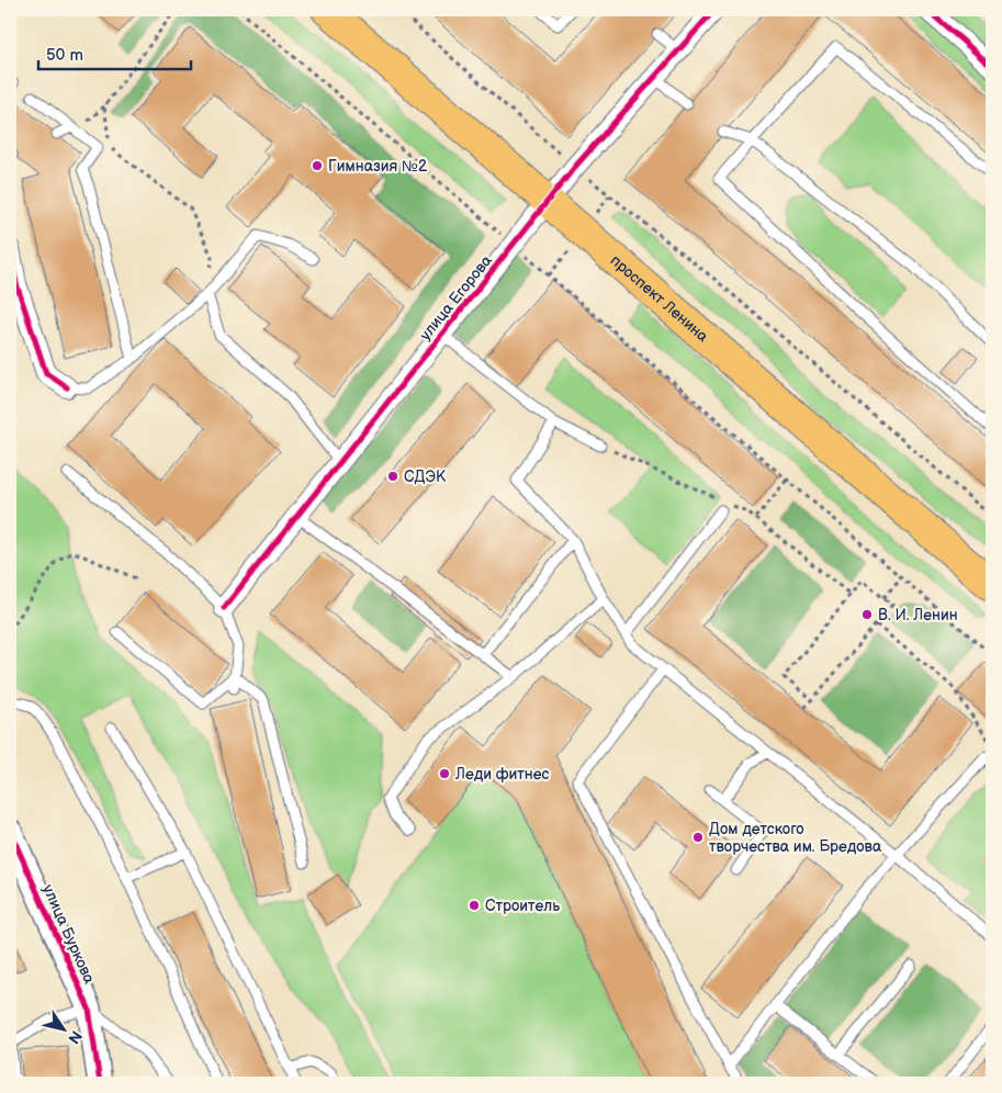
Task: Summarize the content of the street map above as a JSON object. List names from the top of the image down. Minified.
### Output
{"streets":{"main road":["проспект Ленина"],"street":["улица Егорова","улица Буркова"]},"crossings":[["улица Егорова","проспект Ленина"]],"places":["Гимназия №2","СДЭК","В. И. Ленин","Леди фитнес","Дом детского творчества им. Бредова","Строитель"],"scale_bar":"50 m","north":"bottom right"}
